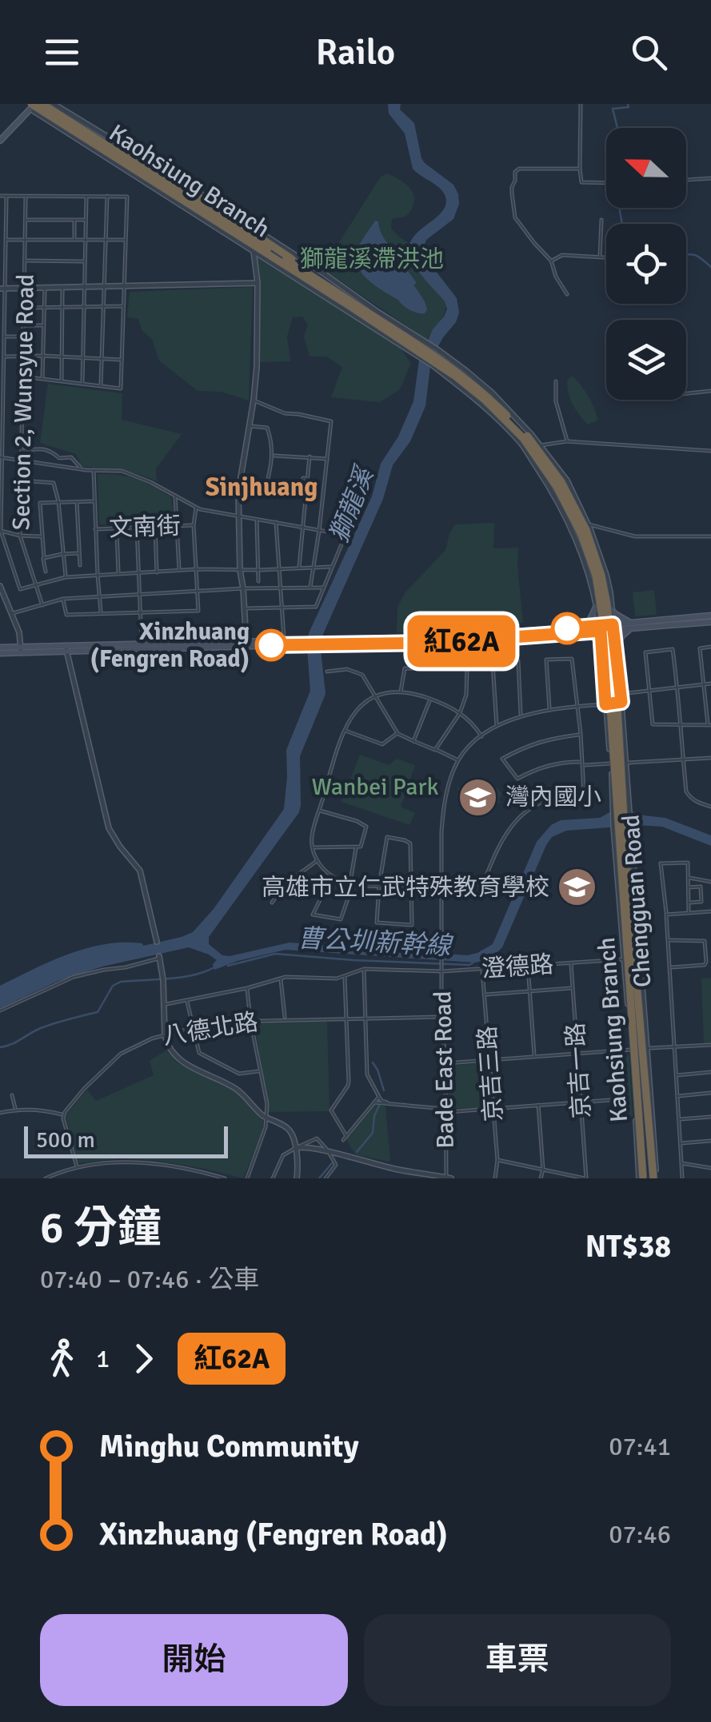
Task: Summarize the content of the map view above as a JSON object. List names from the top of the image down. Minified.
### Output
{"streets":{"highway":["Kaohsiung Branch"],"street":["Section 2, Wunsyue Road","文南街","Chengguan Road","澄德路","八德北路","Bade East Road","京吉一路","京吉三路"]},"crossings":[["Kaohsiung Branch","Chengguan Road"],["Chengguan Road","澄德路"],["Chengguan Road","Bade East Road"],["澄德路","Bade East Road"],["澄德路","京吉一路"],["澄德路","京吉三路"],["八德北路","Bade East Road"]],"districts":["Sinjhuang"],"water":["獅龍溪","曹公圳新幹線"],"parks":["獅龍溪滯洪池","Wanbei Park"],"places":{"other":["Xinzhuang (Fengren Road)"],"school or university":["灣內國小","高雄市立仁武特殊教育學校"]},"lines":["bus line 紅62A"],"scale_bar":"500 m","north":"left","page":{"header":"Railo","on_map":"紅62A","scale":"500 m","heading":["6 分鐘","07:40 – 07:46 · 公車","NT$38"],"legs":["1","紅62A"],"list":[{"name":"Minghu Community","value":"07:41"},{"name":"Xinzhuang (Fengren Road)","value":"07:46"}],"buttons":["開始","車票"]}}
